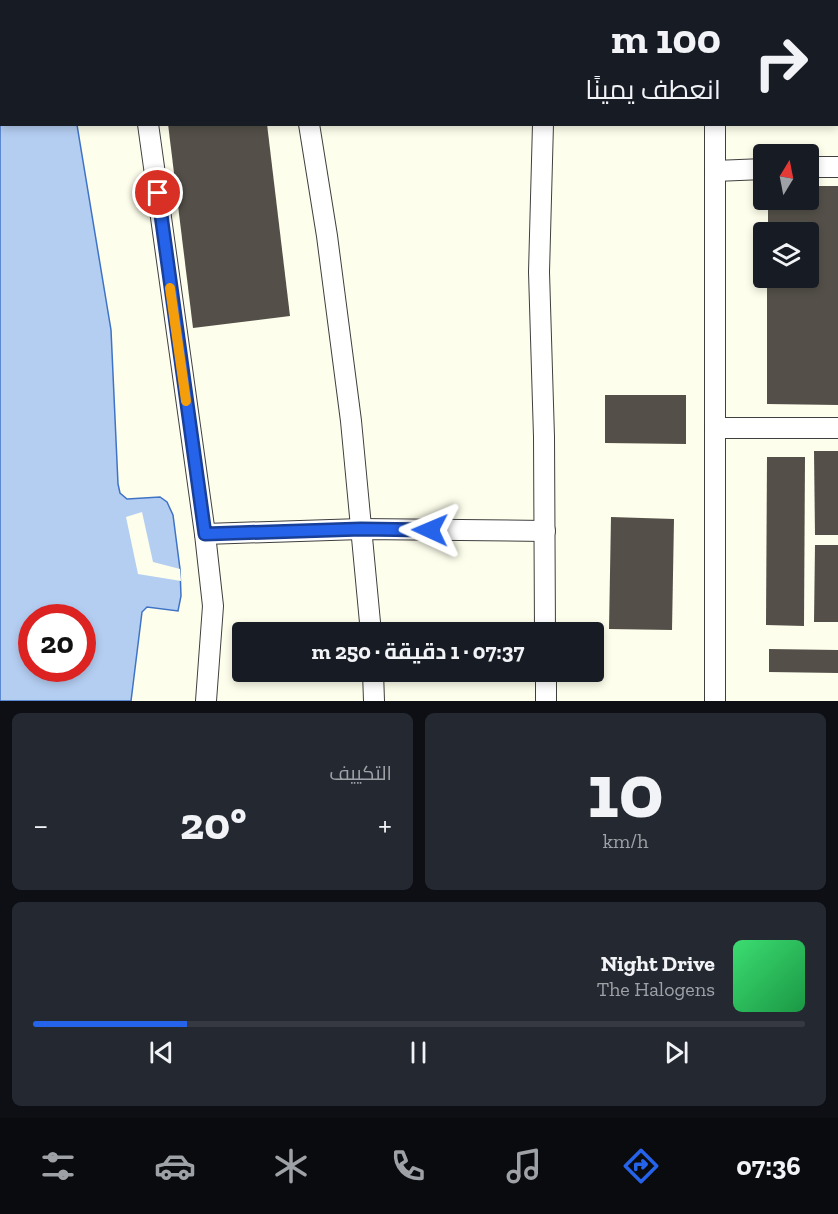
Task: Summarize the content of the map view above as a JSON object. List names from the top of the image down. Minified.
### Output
{"north":"top","page":{"turn":["100 m","انعطف يمينًا"],"limit":"20","trip":"07:37 · 1 دقيقة · 250 m","tile":[["10","km/h"],"التكييف"],"heat":["−","20°","+"],"song":["Night Drive","The Halogens"],"tabs":"07:36"}}
